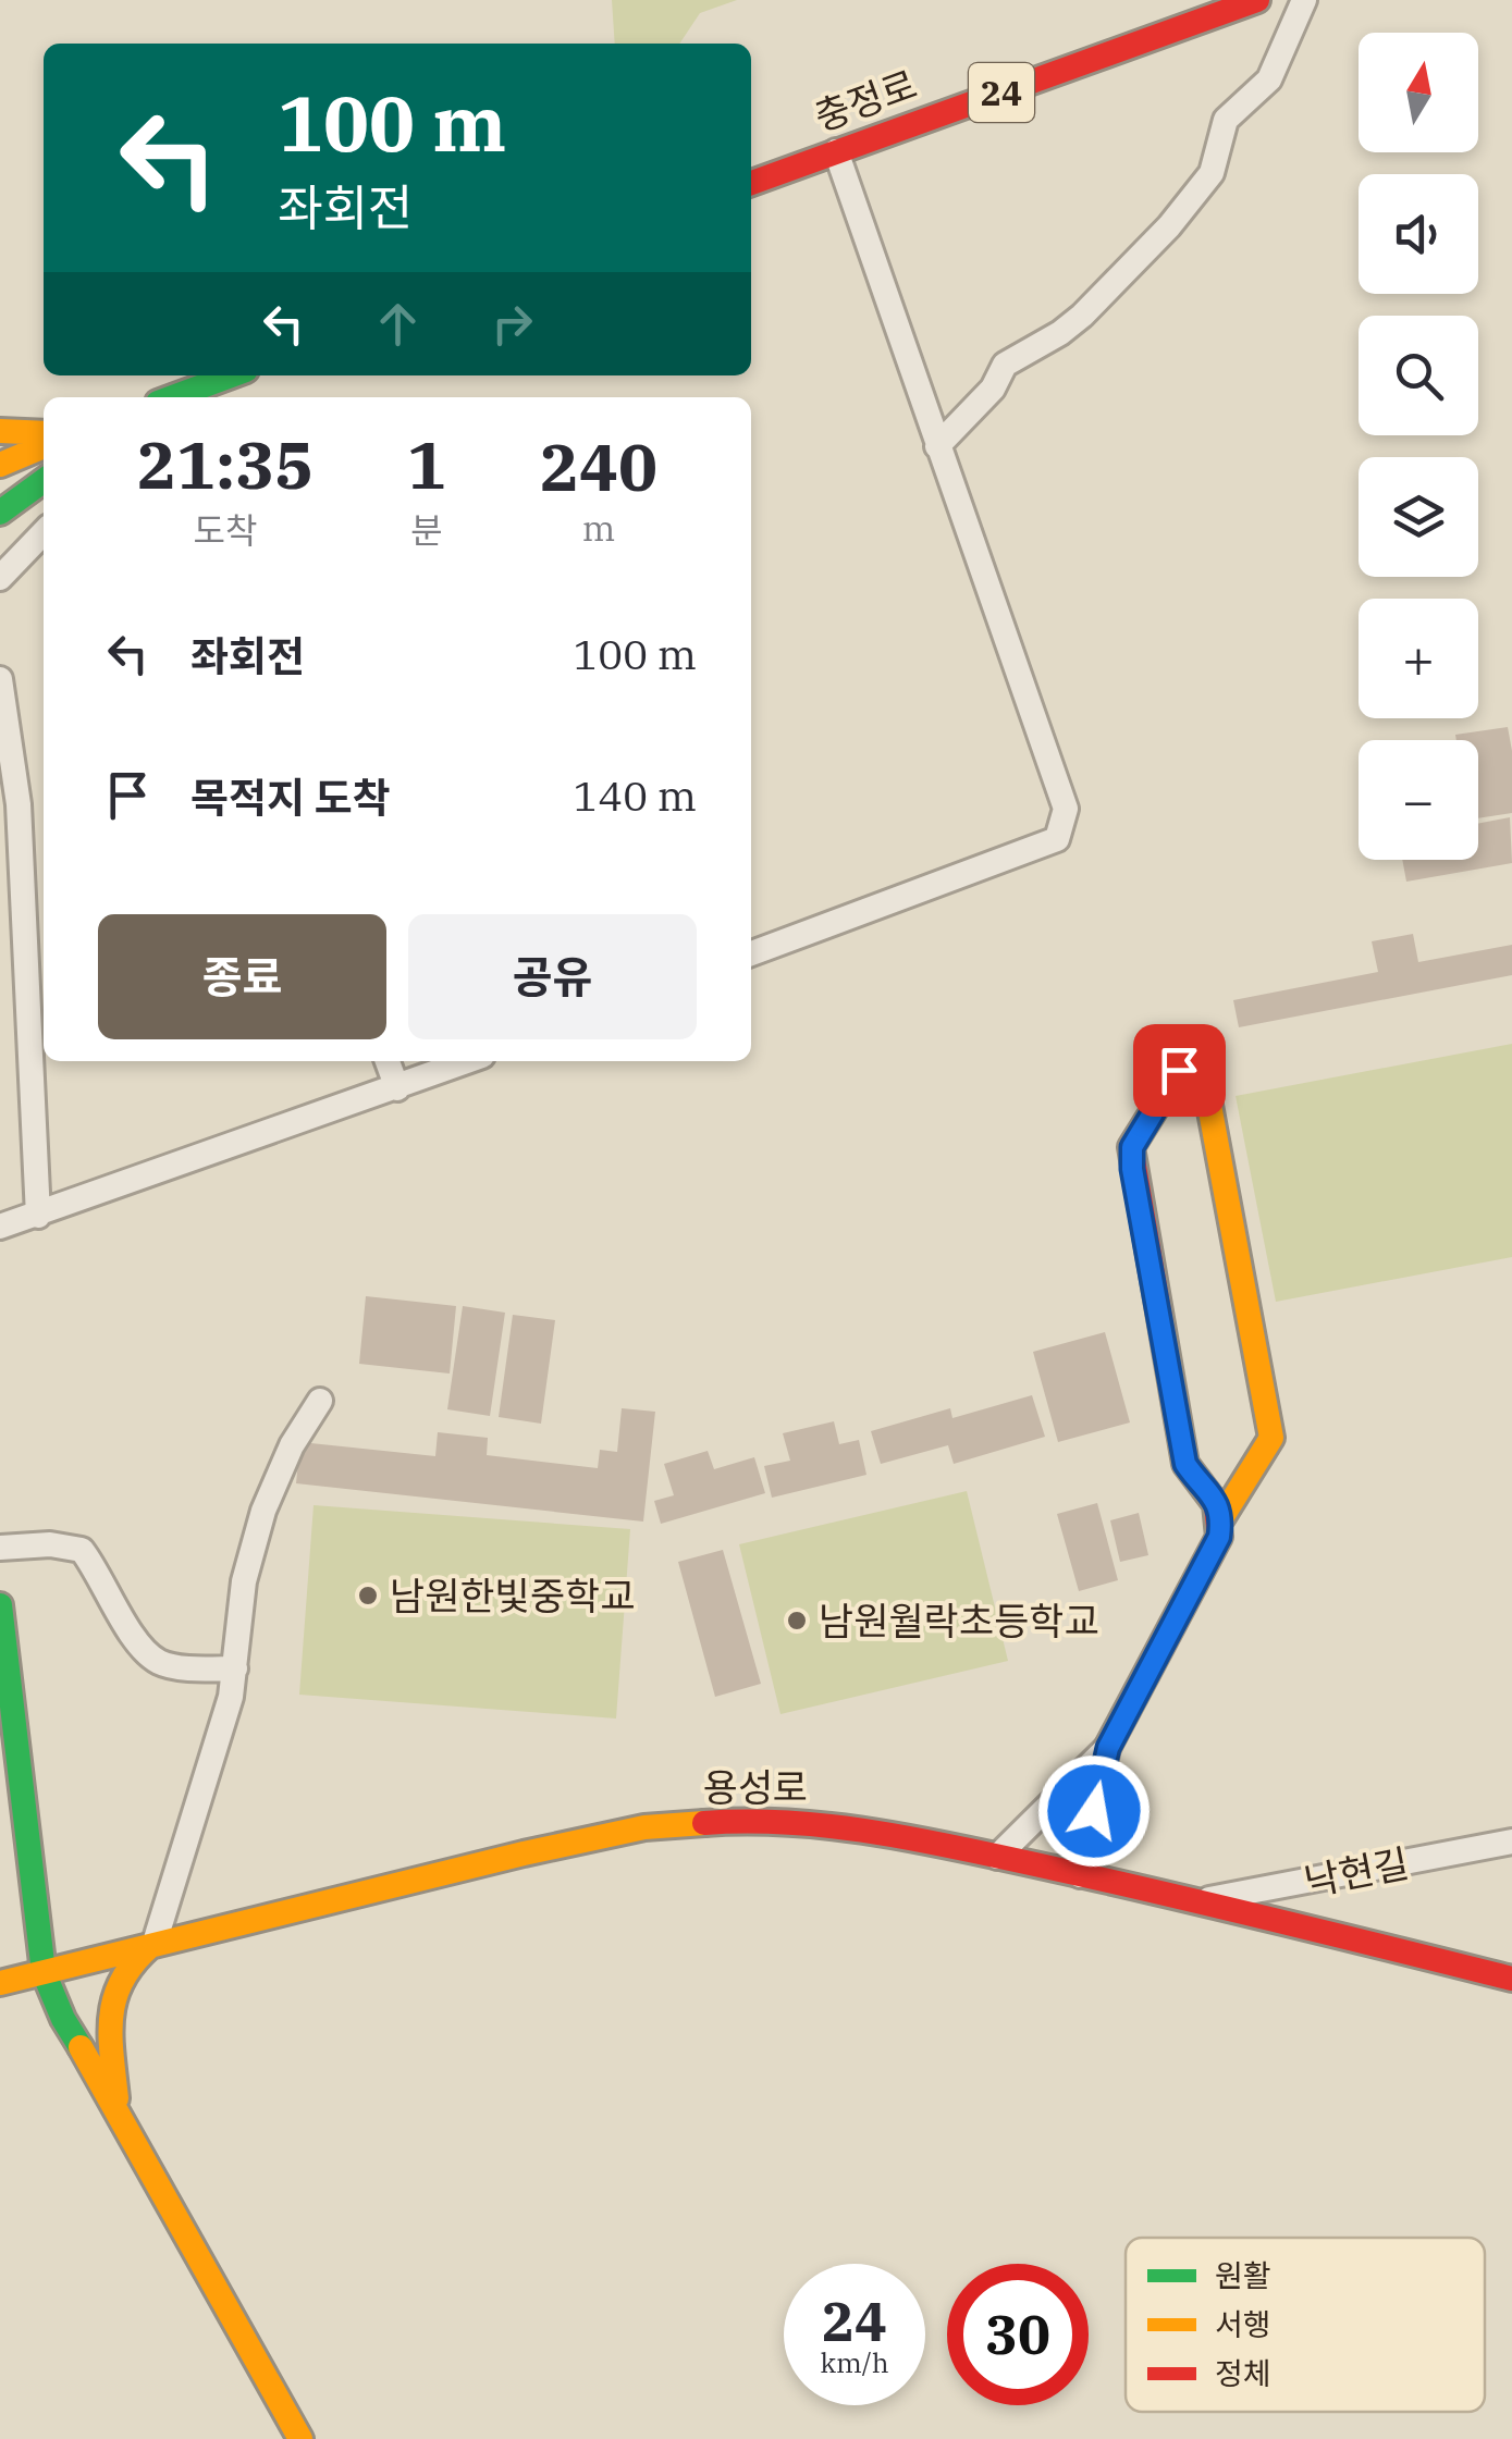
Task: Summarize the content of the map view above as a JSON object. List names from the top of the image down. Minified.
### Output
{"streets":{"main road":["24","충정로","용성로"],"street":["낙현길"]},"crossings":[["용성로","낙현길"]],"places":["남원한빛중학교","남원월락초등학교"],"legend":["원활","서행","정체"],"north":"top","page":{"map_buttons":["+","−"],"turn":["100 m","좌회전"],"eta":["21:35","도착","1","분","240","m"],"list":[{"name":"좌회전","value":"100 m"},{"name":"목적지 도착","value":"140 m"}],"buttons":["종료","공유"],"speed":"24 km/h","limit":"30"}}
